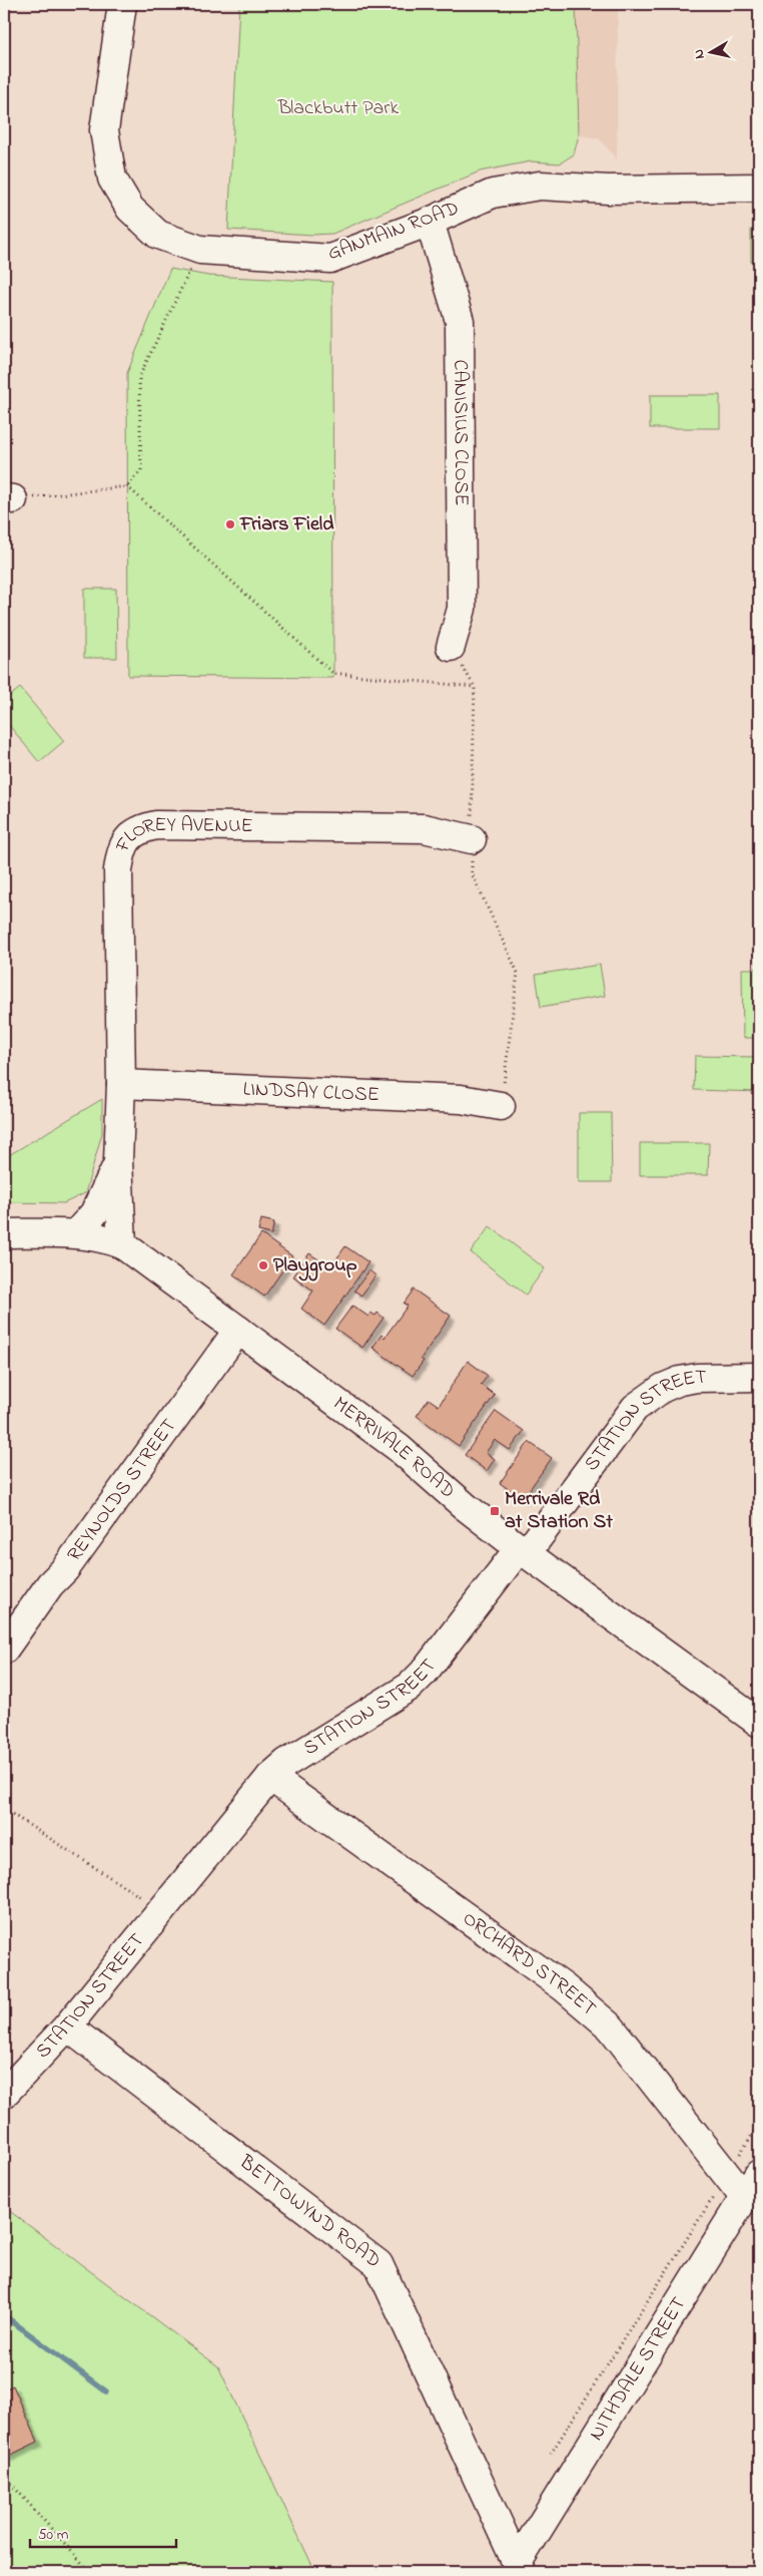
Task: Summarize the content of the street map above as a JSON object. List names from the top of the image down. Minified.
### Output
{"streets":{"street":["GANMAIN ROAD","CANISIUS CLOSE","FLOREY AVENUE","LINDSAY CLOSE","STATION STREET","MERRIVALE ROAD","REYNOLDS STREET","ORCHARD STREET","BETTOWYND ROAD","NITHDALE STREET"]},"crossings":[["GANMAIN ROAD","CANISIUS CLOSE"],["FLOREY AVENUE","LINDSAY CLOSE"],["FLOREY AVENUE","MERRIVALE ROAD"],["STATION STREET","MERRIVALE ROAD"],["STATION STREET","ORCHARD STREET"],["STATION STREET","BETTOWYND ROAD"],["MERRIVALE ROAD","REYNOLDS STREET"],["ORCHARD STREET","NITHDALE STREET"],["BETTOWYND ROAD","NITHDALE STREET"]],"parks":["Blackbutt Park"],"places":{"other":["Friars Field","Playgroup"],"transit":["Merrivale Rd at Station St"]},"scale_bar":"50 m","north":"left"}
